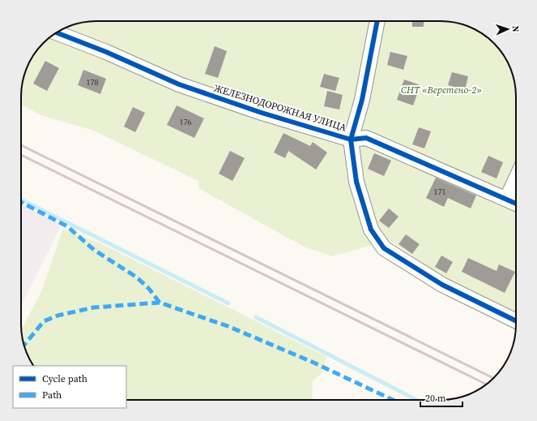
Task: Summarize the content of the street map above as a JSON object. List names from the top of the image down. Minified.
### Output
{"streets":{"street":["ЖЕЛЕЗНОДОРОЖНАЯ УЛИЦА"]},"parks":["СНТ «Веретено-2»"],"house_numbers":["178","176","171"],"legend":["Cycle path","Path"],"scale_bar":"20 m","north":"right"}
